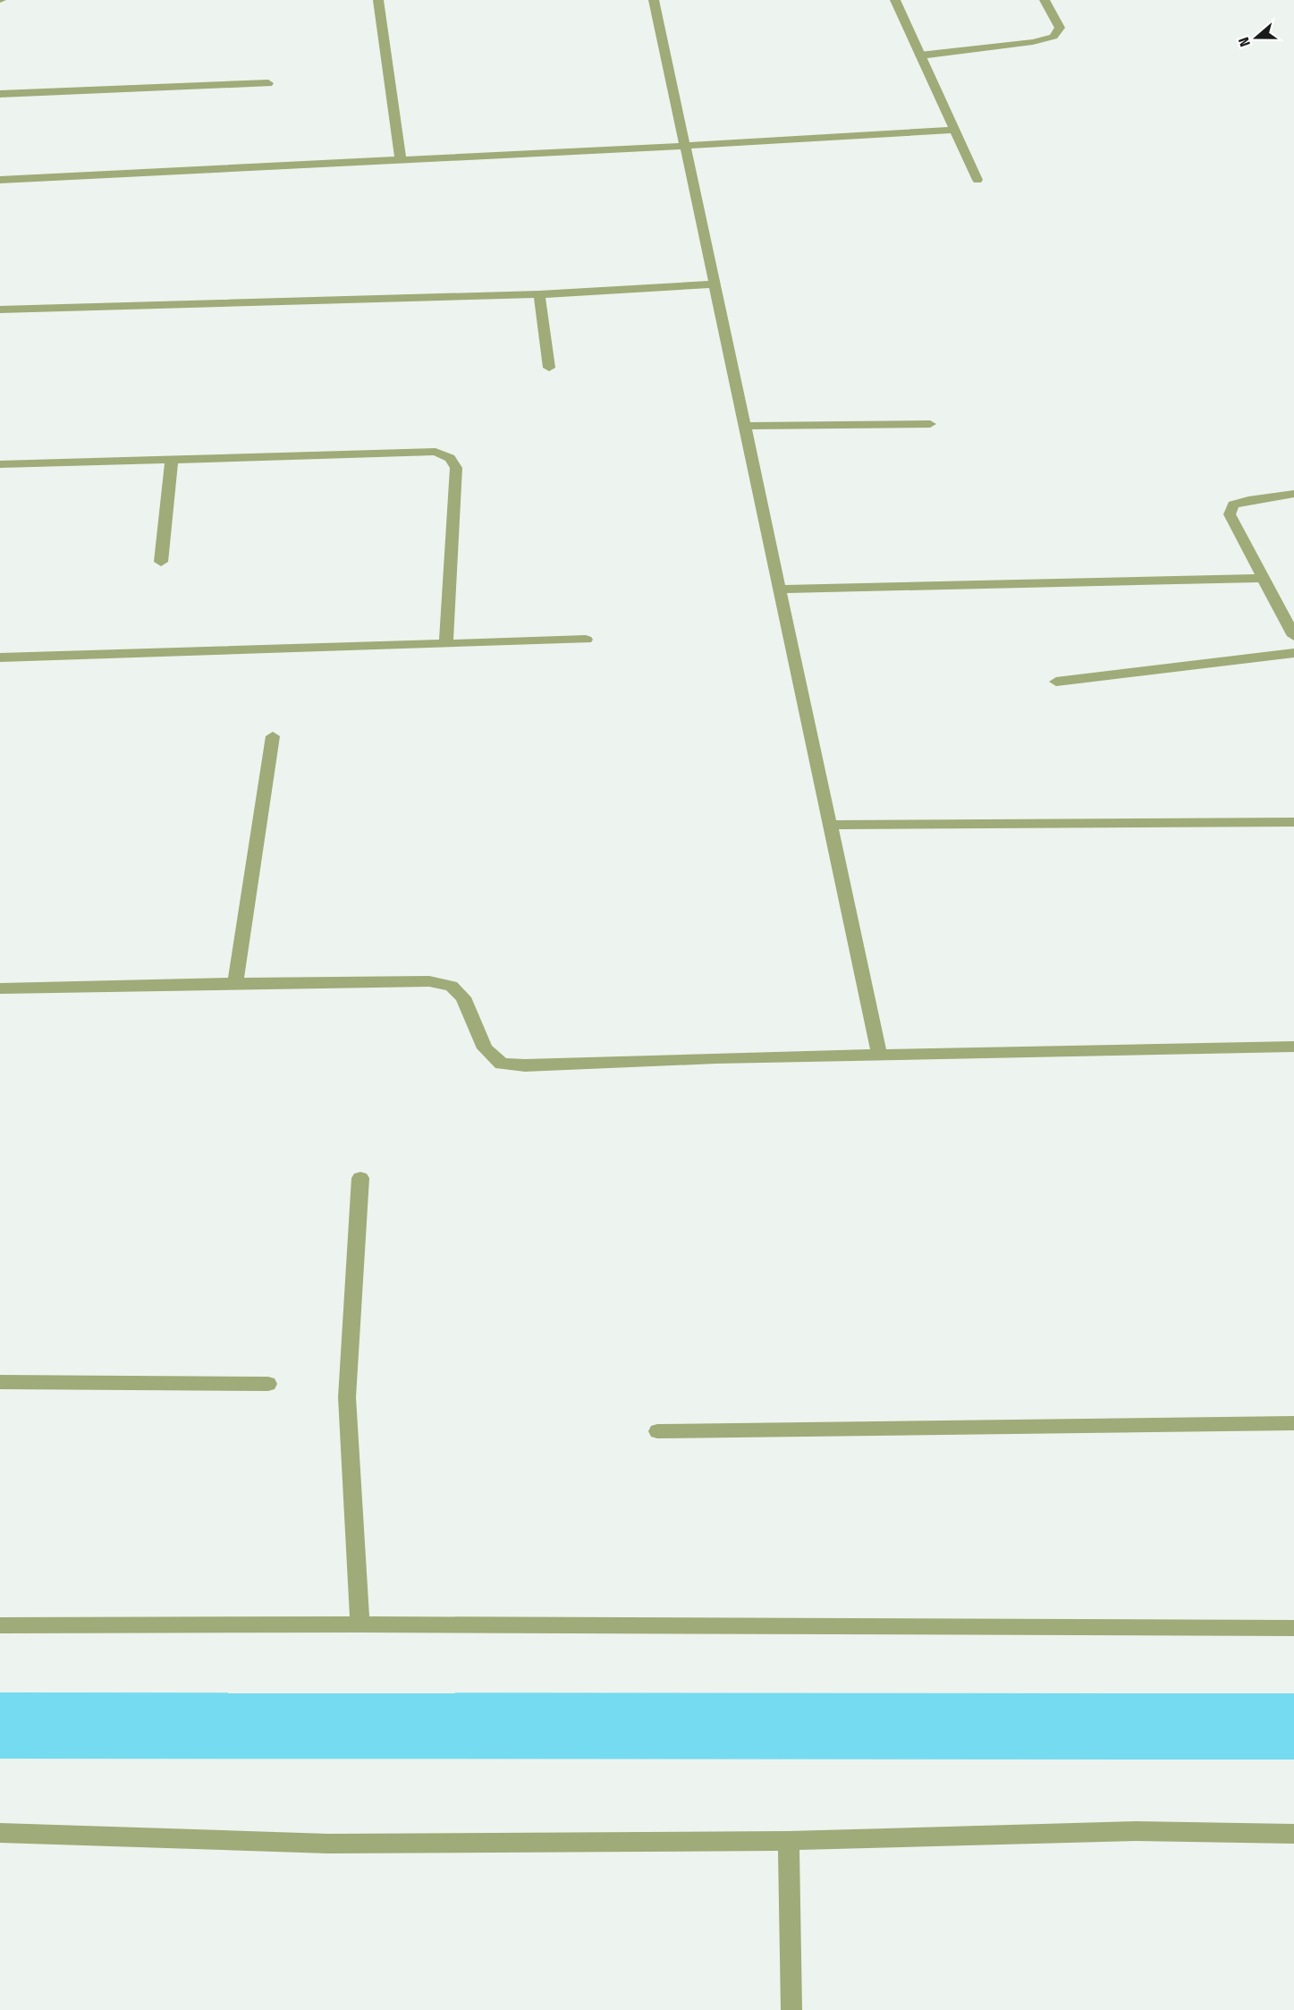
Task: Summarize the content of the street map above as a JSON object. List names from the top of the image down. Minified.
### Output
{"north":"left"}
